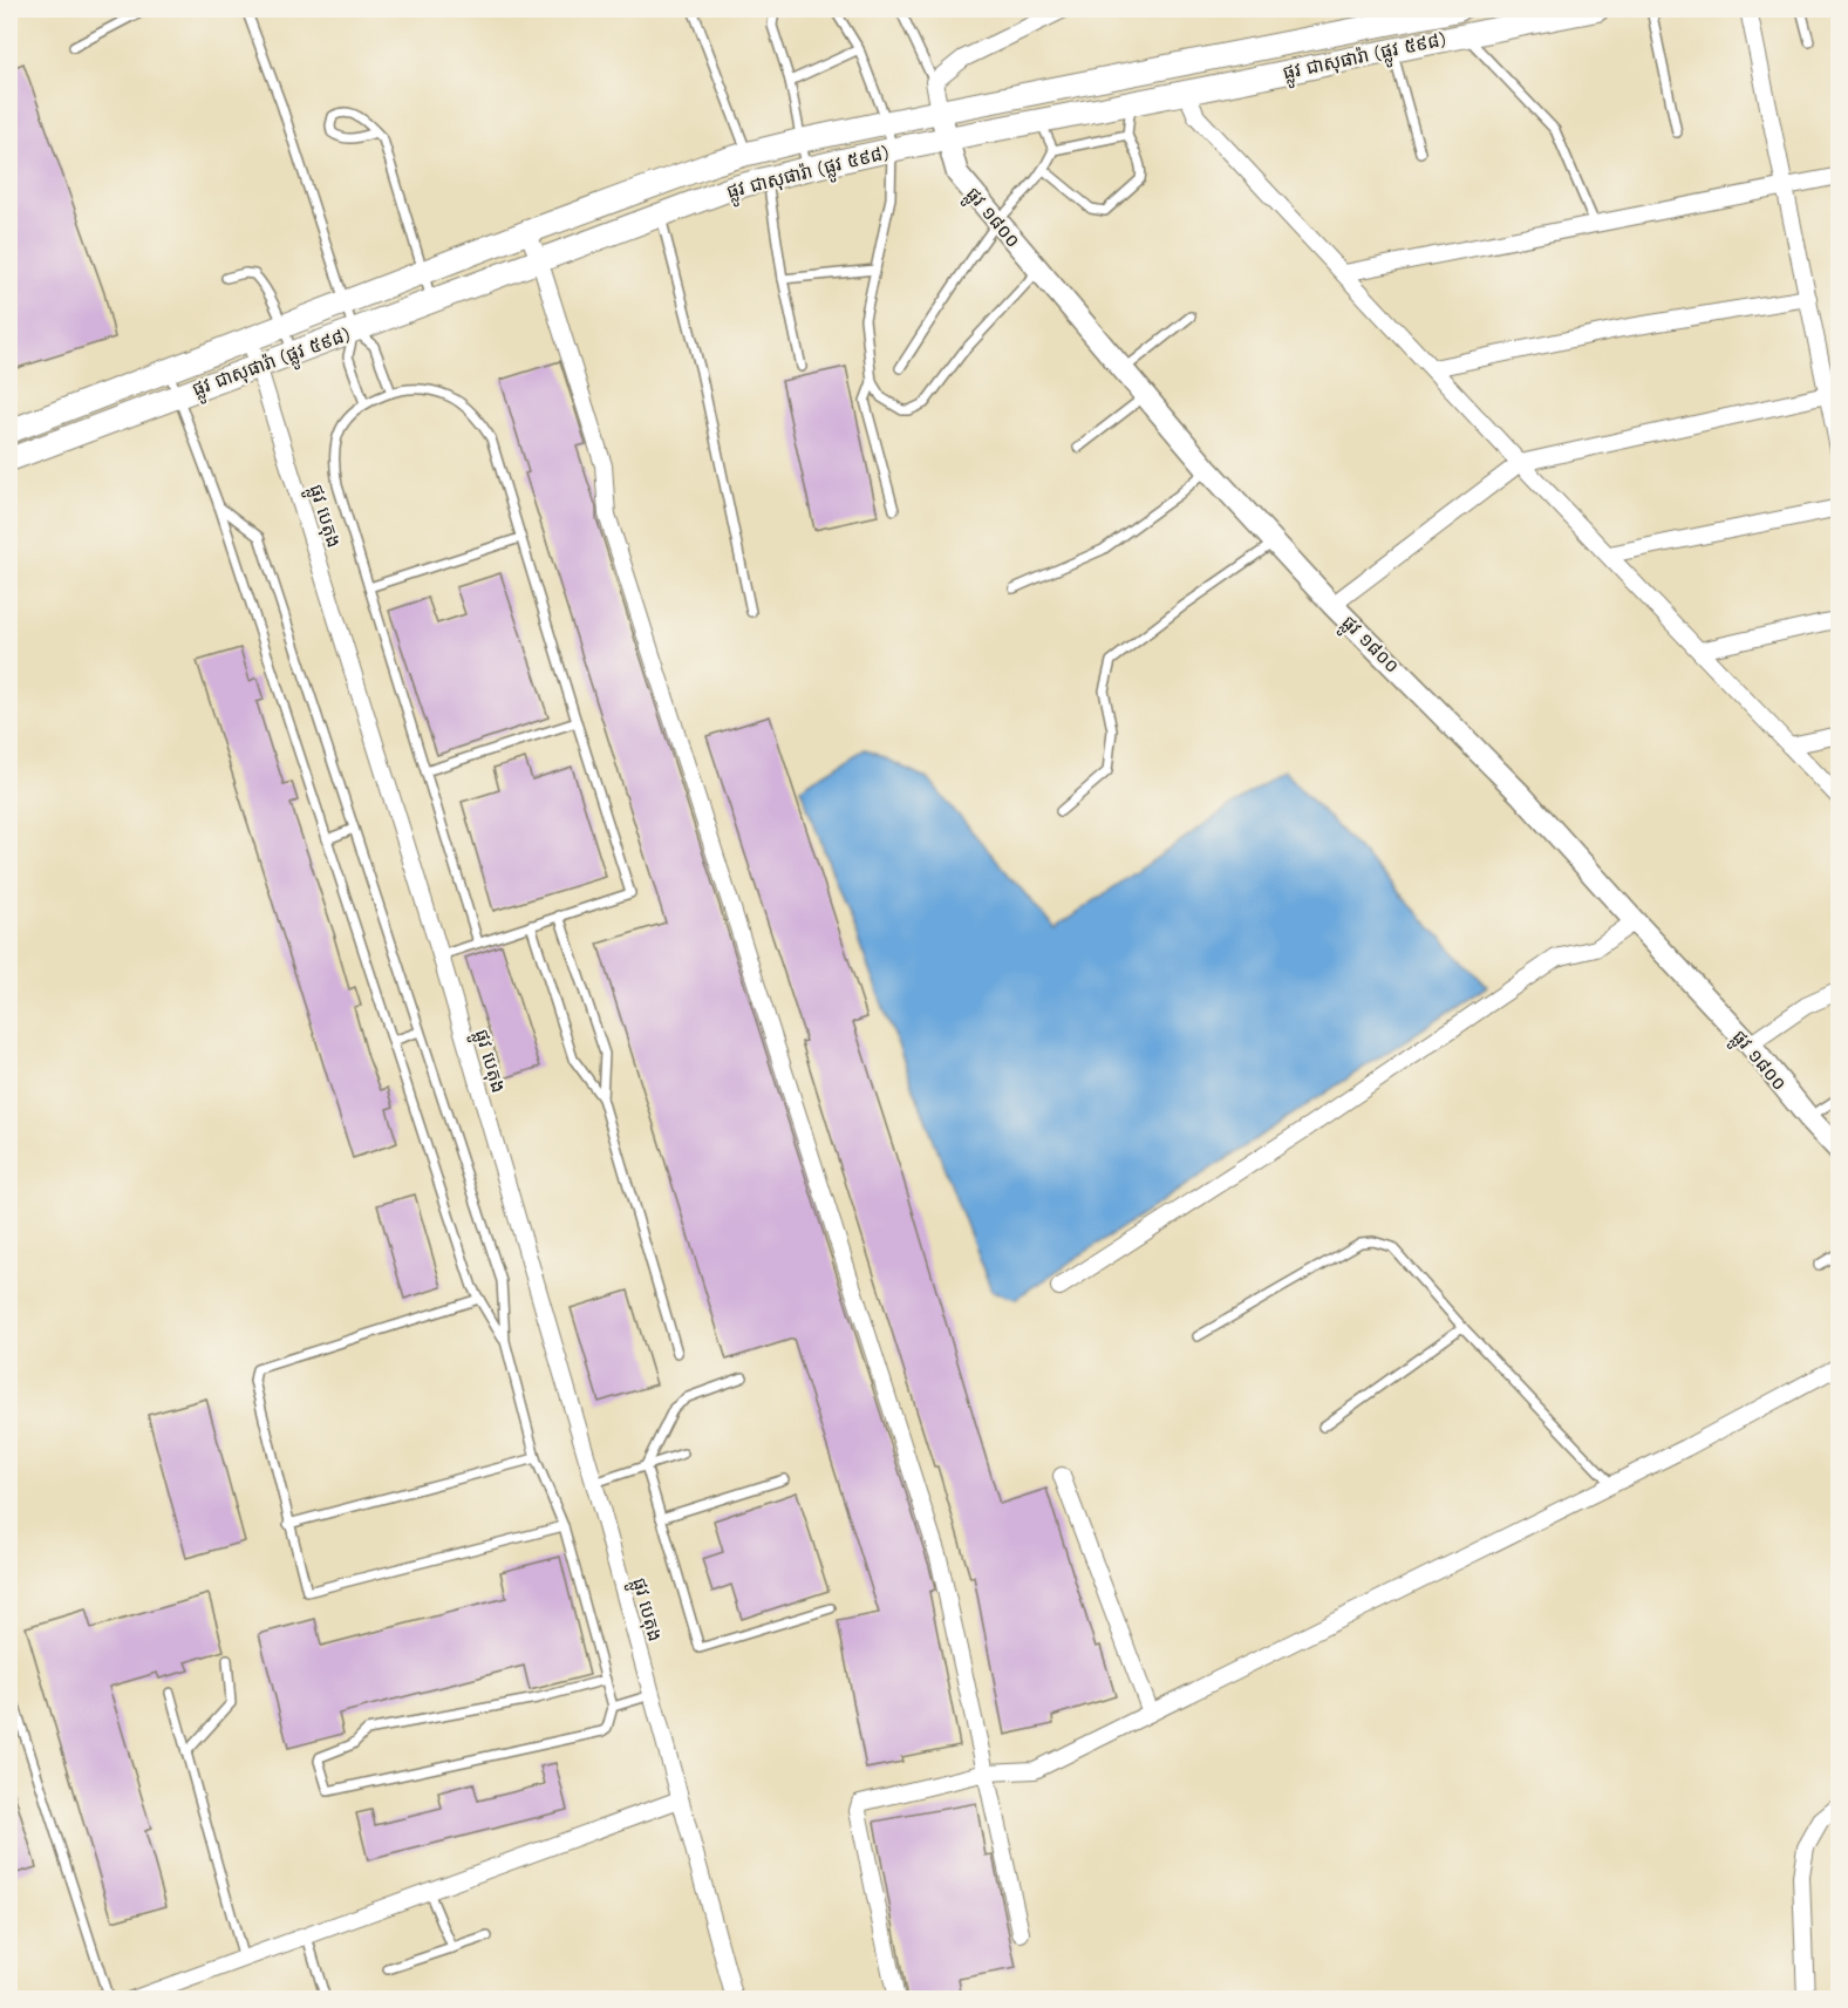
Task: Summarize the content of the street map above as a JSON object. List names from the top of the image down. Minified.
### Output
{"streets":{"main road":["ផ្លូវ ជាសុផារ៉ា (ផ្លូវ ៥៩៨)"],"street":["ផ្លូវ ១៨០០","ផ្លូវ បេតុង"]},"crossings":[["ផ្លូវ ជាសុផារ៉ា (ផ្លូវ ៥៩៨)","ផ្លូវ ១៨០០"],["ផ្លូវ ជាសុផារ៉ា (ផ្លូវ ៥៩៨)","ផ្លូវ បេតុង"]]}
